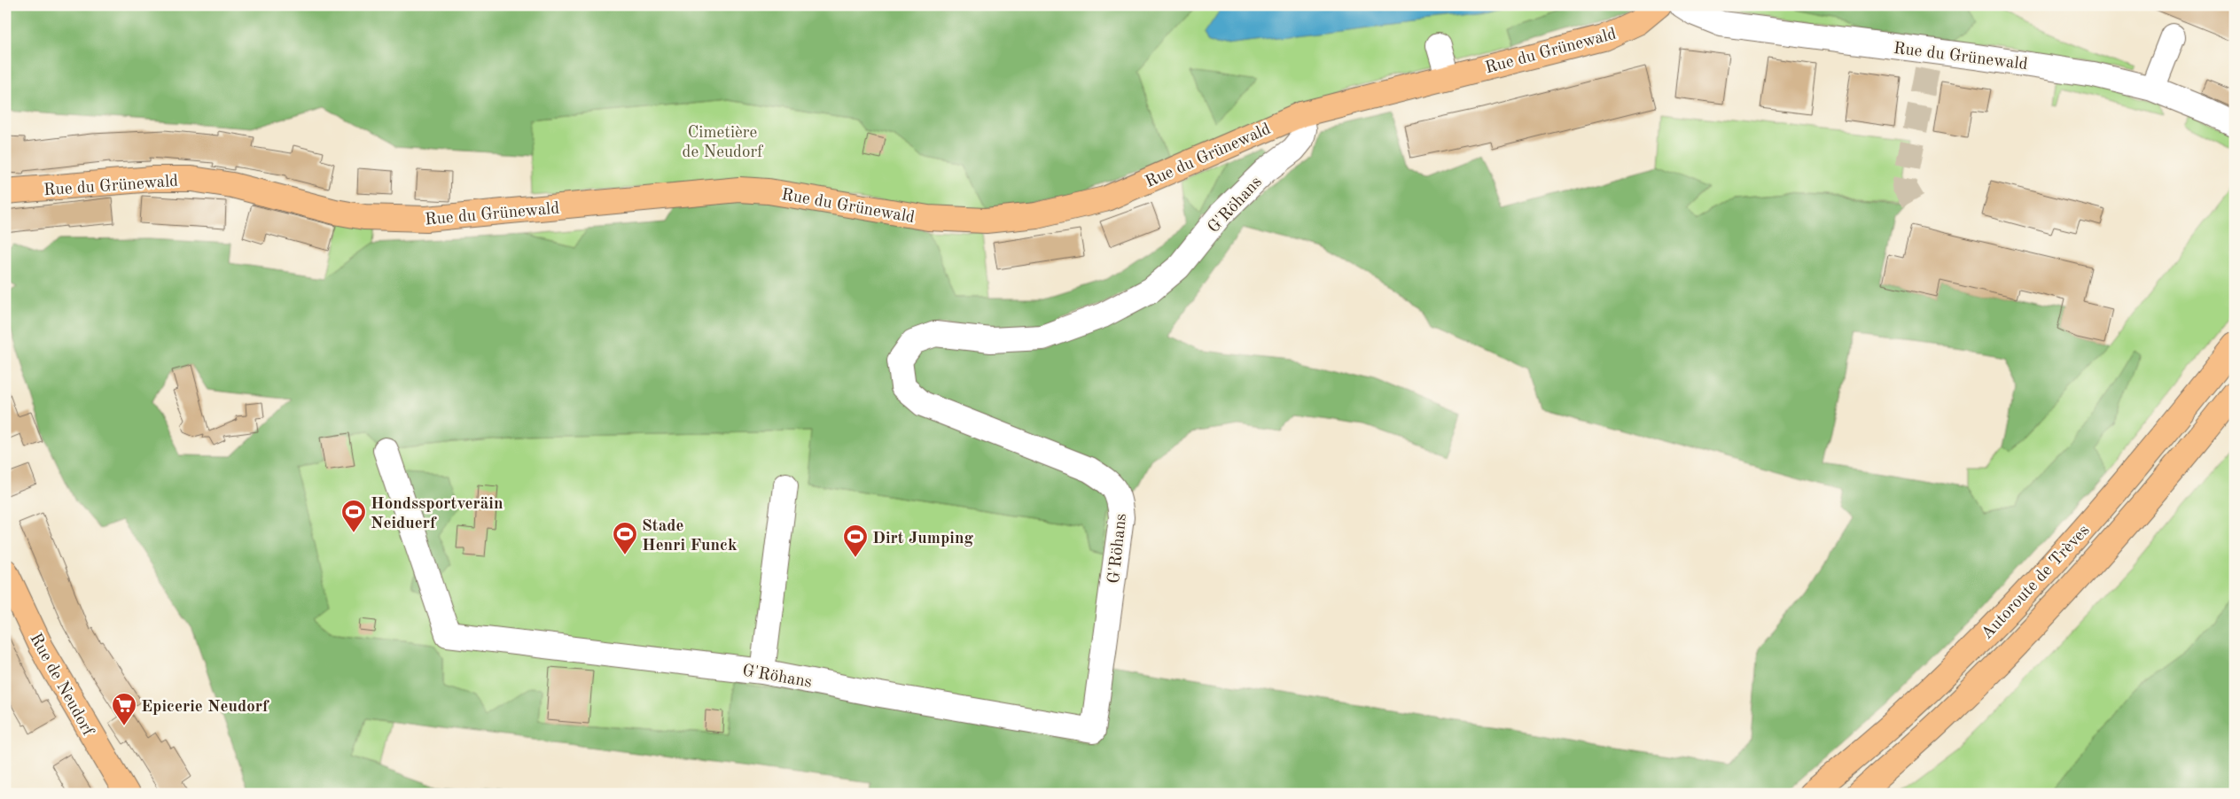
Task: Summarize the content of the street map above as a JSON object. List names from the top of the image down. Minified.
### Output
{"streets":{"main road":["Rue du Grünewald","Autoroute de Trèves","Rue de Neudorf"],"street":["G'Röhans"]},"crossings":[["Rue du Grünewald","G'Röhans"]],"parks":["Cimetière de Neudorf"],"places":{"sports":["Hondssportveräin Neiduerf","Stade Henri Funck","Dirt Jumping"],"supermarket":["Epicerie Neudorf"]}}
